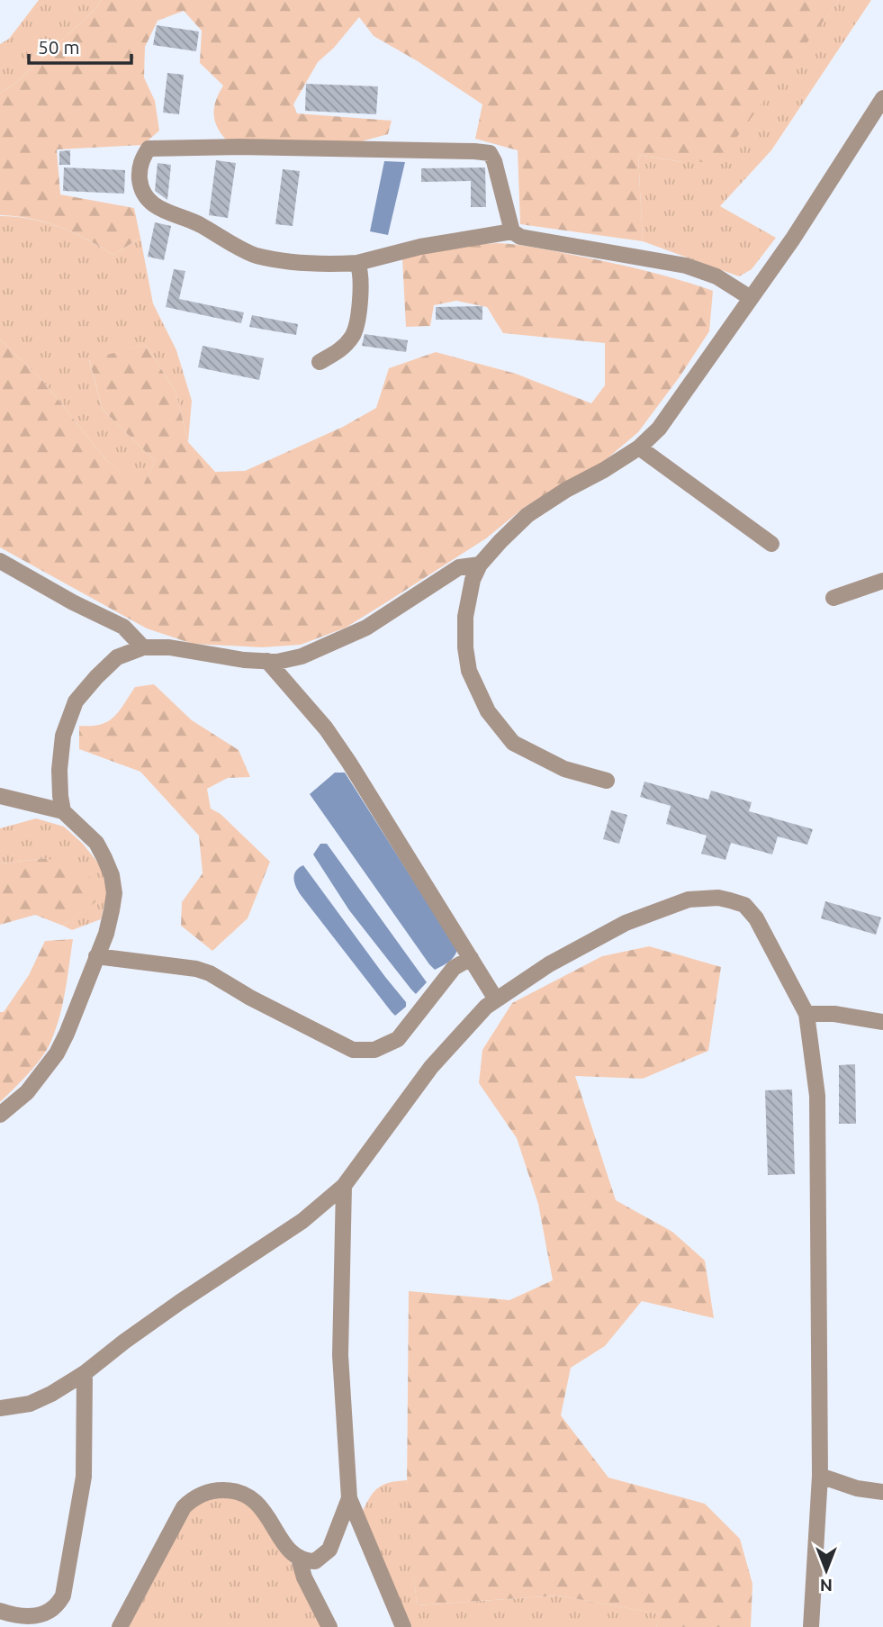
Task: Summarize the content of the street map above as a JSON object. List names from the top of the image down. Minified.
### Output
{"scale_bar":"50 m","north":"bottom"}
